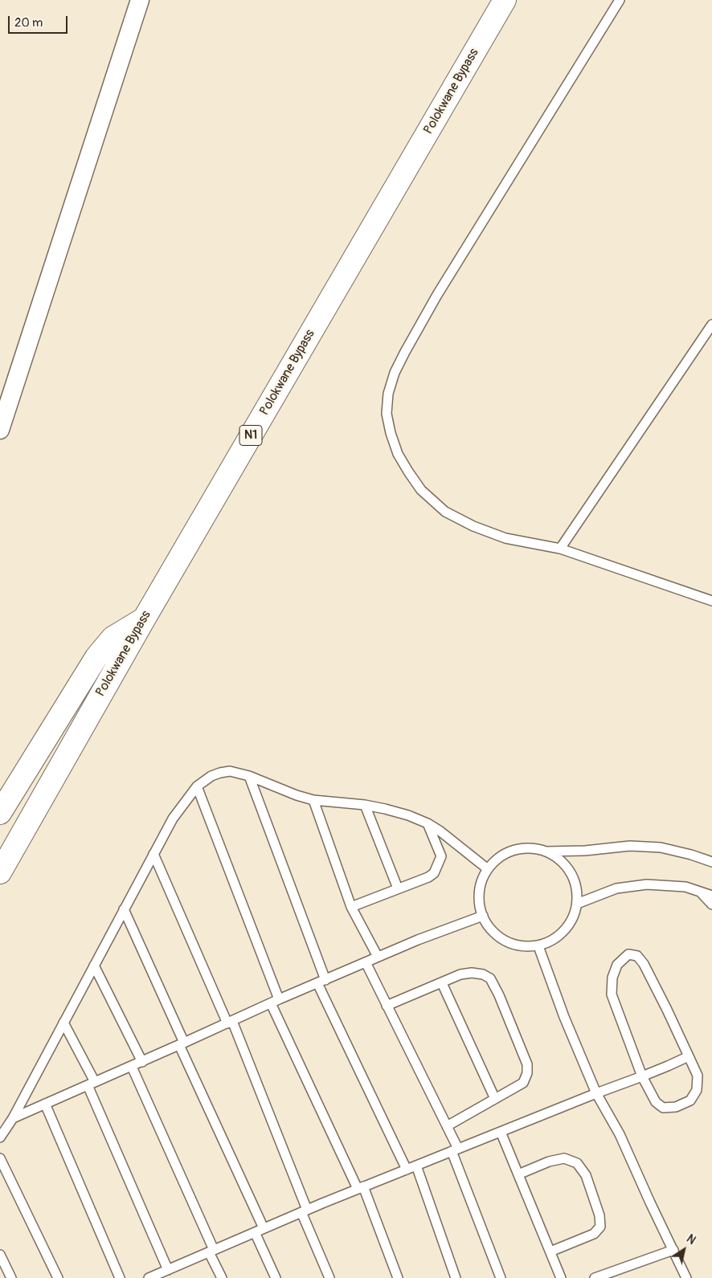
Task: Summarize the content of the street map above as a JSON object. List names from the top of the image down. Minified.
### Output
{"streets":{"highway":["Polokwane Bypass","N1"]},"scale_bar":"20 m","north":"top right"}
